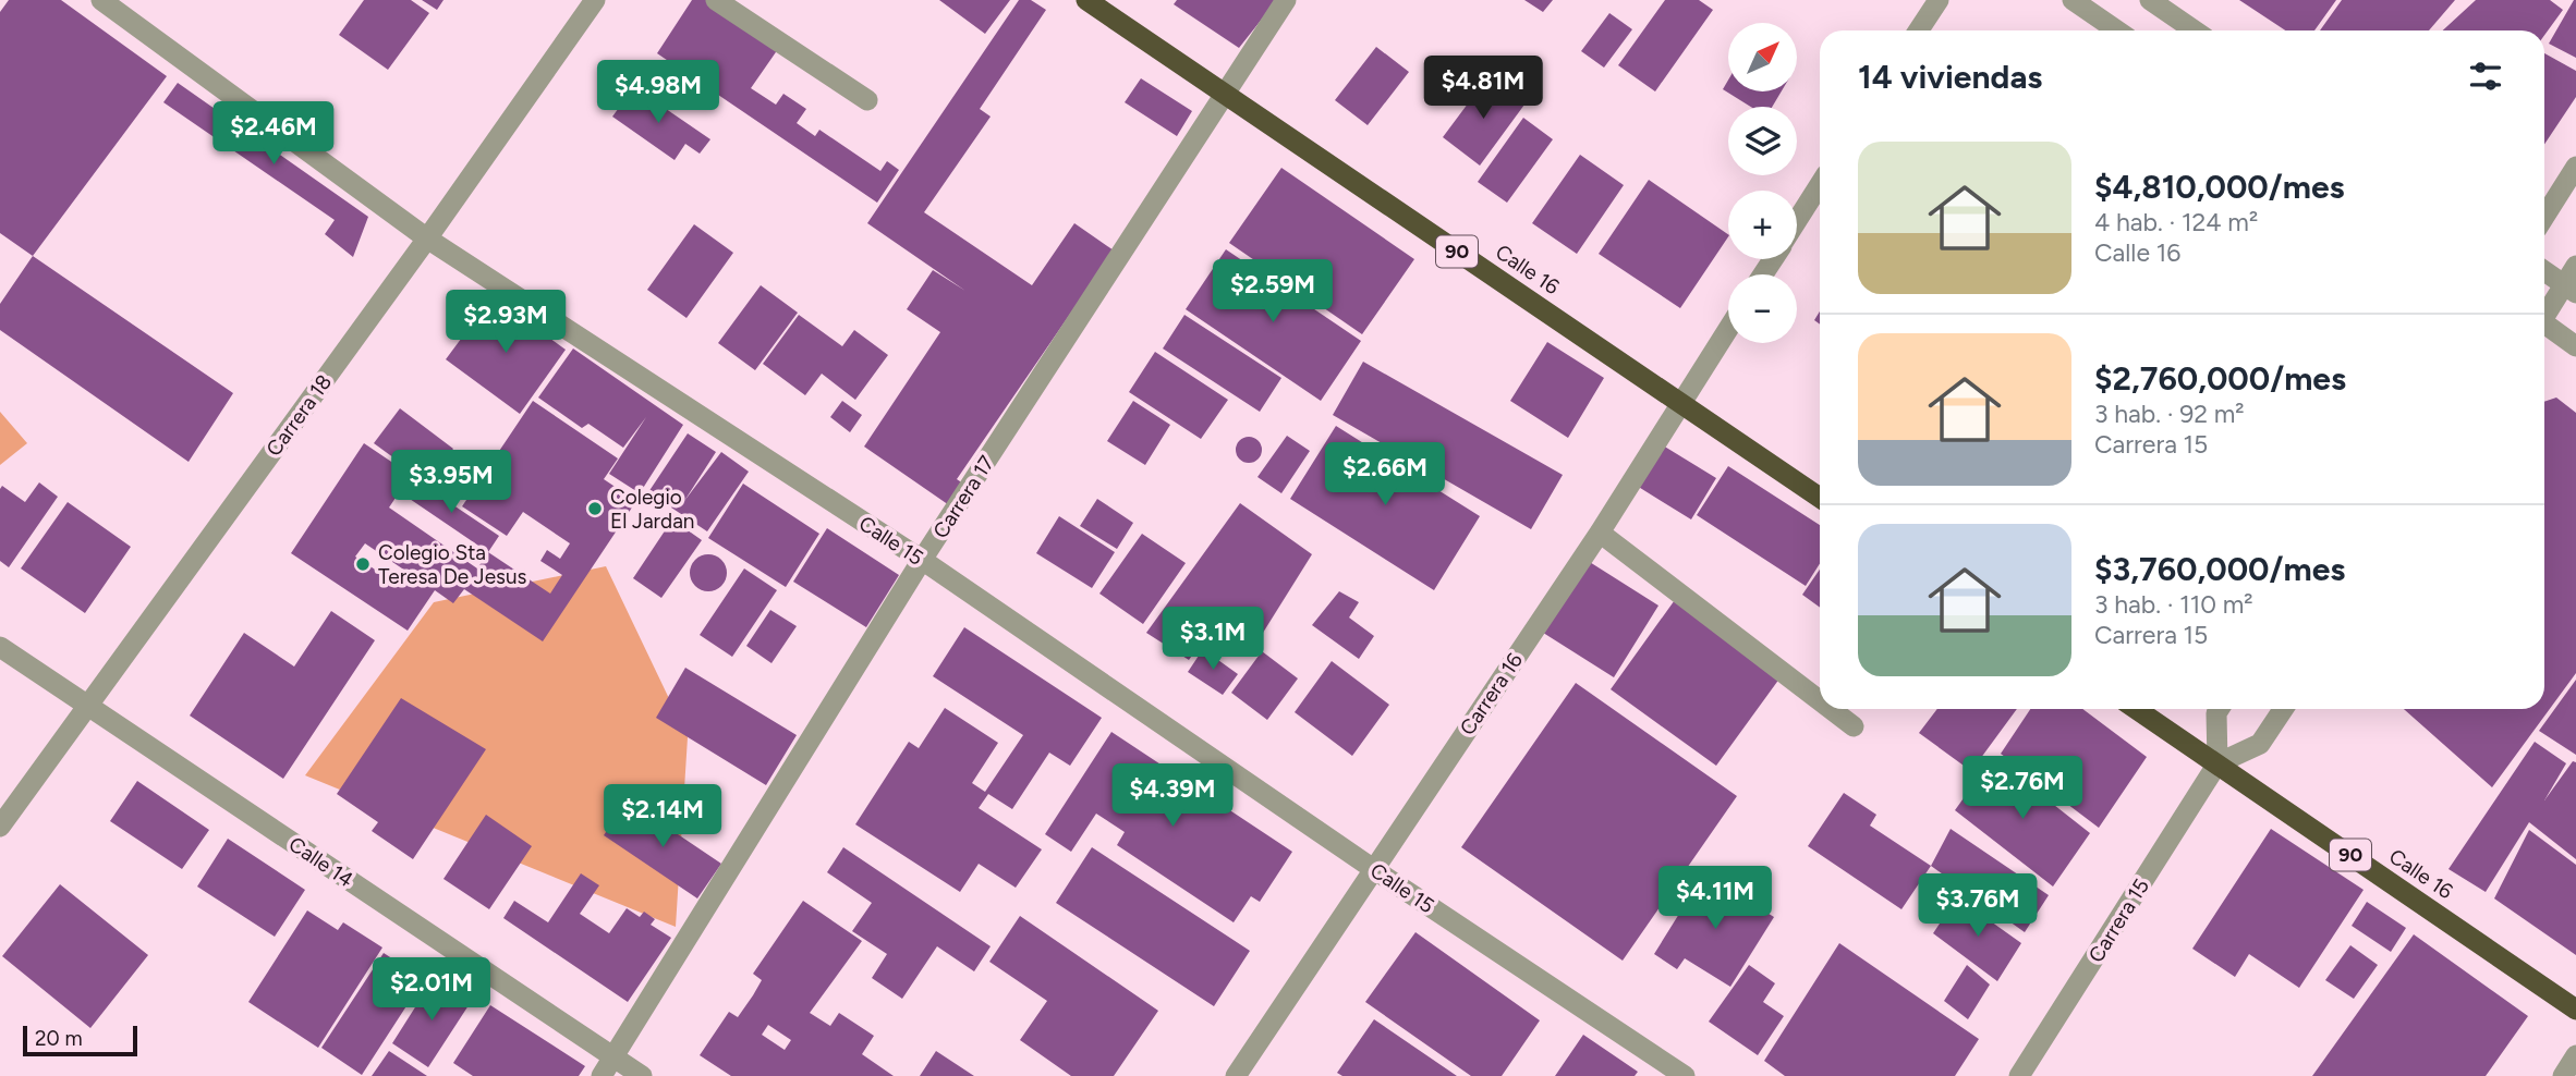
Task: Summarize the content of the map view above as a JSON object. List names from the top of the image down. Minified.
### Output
{"streets":{"highway":["90","Calle 16"],"street":["Carrera 18","Carrera 17","Calle 15","Carrera 16","Calle 14","Carrera 15"]},"crossings":[["Calle 16","Carrera 17"],["Calle 16","Carrera 16"],["Calle 16","Carrera 15"],["Carrera 18","Calle 15"],["Carrera 18","Calle 14"],["Carrera 17","Calle 15"],["Carrera 17","Calle 14"],["Calle 15","Carrera 16"]],"places":["Colegio El Jardan","Colegio Sta Teresa De Jesus"],"scale_bar":"20 m","north":"top right","page":{"map_buttons":["+","−"],"heading":"14 viviendas","price":["$4.81M","$4.98M","$2.46M","$2.59M","$2.93M","$2.66M","$3.95M","$3.1M","$2.76M","$4.39M","$2.14M","$4.11M","$3.76M","$2.01M"],"list":[{"name":"$4,810,000/mes","note":"4 hab. · 124 m² · Calle 16"},{"name":"$2,760,000/mes","note":"3 hab. · 92 m² · Carrera 15"},{"name":"$3,760,000/mes","note":"3 hab. · 110 m² · Carrera 15"}],"scale":"20 m"}}
